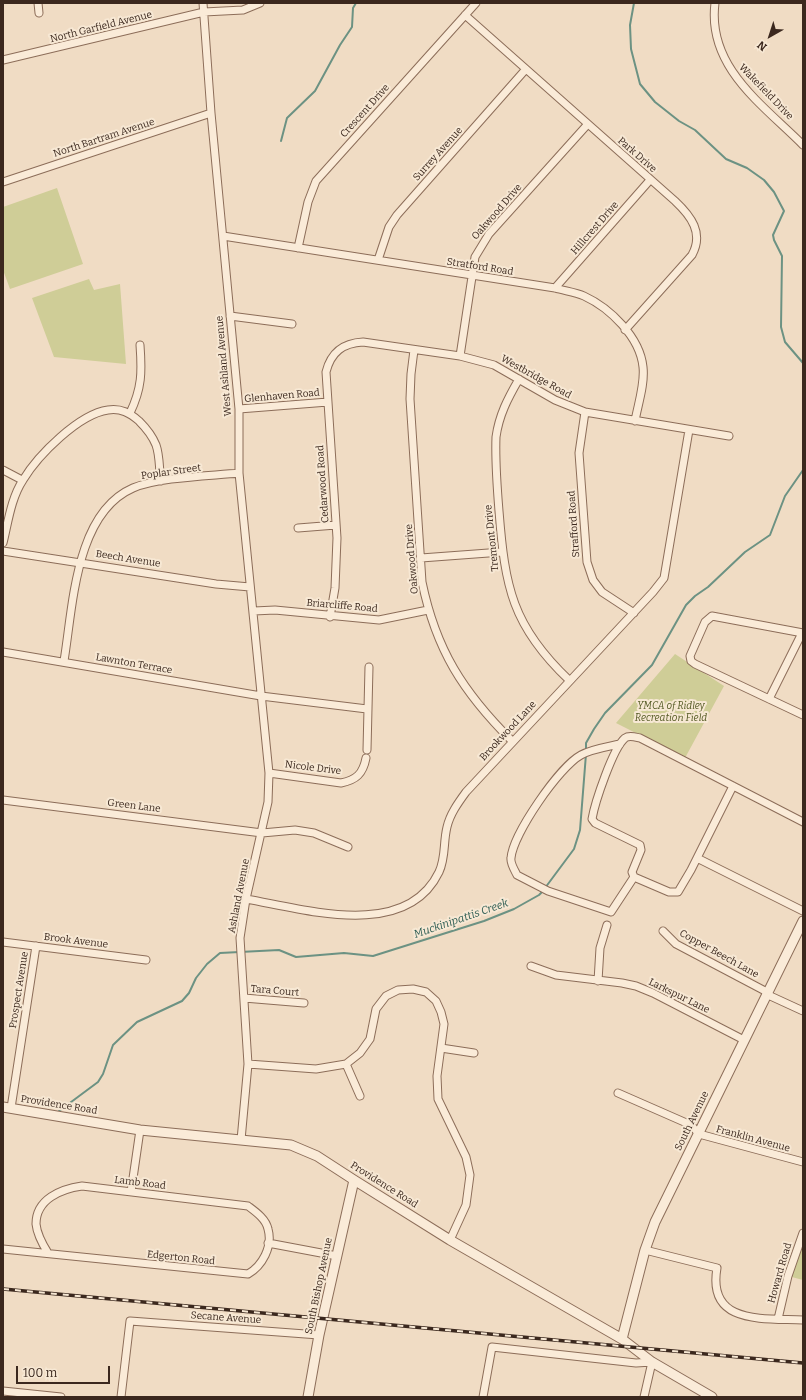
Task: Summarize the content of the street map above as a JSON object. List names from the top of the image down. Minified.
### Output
{"streets":{"street":["North Garfield Avenue","Wakefield Drive","Crescent Drive","North Bartram Avenue","Surrey Avenue","Park Drive","Oakwood Drive","Hillcrest Drive","Stratford Road","West Ashland Avenue","Westbridge Road","Glenhaven Road","Poplar Street","Cedarwood Road","Strafford Road","Tremont Drive","Beech Avenue","Briarcliffe Road","Lawnton Terrace","Brookwood Lane","Nicole Drive","Green Lane","Ashland Avenue","Brook Avenue","Copper Beech Lane","Prospect Avenue","Tara Court","Larkspur Lane","Providence Road","South Avenue","Franklin Avenue","Lamb Road","Edgerton Road","Howard Road","South Bishop Avenue","Secane Avenue"]},"crossings":[["North Garfield Avenue","West Ashland Avenue"],["Crescent Drive","Park Drive"],["Crescent Drive","Stratford Road"],["North Bartram Avenue","West Ashland Avenue"],["Surrey Avenue","Park Drive"],["Surrey Avenue","Stratford Road"],["Park Drive","Oakwood Drive"],["Park Drive","Hillcrest Drive"],["Park Drive","Stratford Road"],["Oakwood Drive","Stratford Road"],["Oakwood Drive","Westbridge Road"],["Oakwood Drive","Briarcliffe Road"],["Oakwood Drive","Brookwood Lane"],["Hillcrest Drive","Stratford Road"],["Stratford Road","West Ashland Avenue"],["Stratford Road","Westbridge Road"],["West Ashland Avenue","Glenhaven Road"],["West Ashland Avenue","Poplar Street"],["West Ashland Avenue","Beech Avenue"],["West Ashland Avenue","Briarcliffe Road"],["West Ashland Avenue","Lawnton Terrace"],["West Ashland Avenue","Ashland Avenue"],["Westbridge Road","Cedarwood Road"],["Westbridge Road","Strafford Road"],["Westbridge Road","Tremont Drive"],["Westbridge Road","Brookwood Lane"],["Glenhaven Road","Cedarwood Road"],["Poplar Street","Beech Avenue"],["Poplar Street","Lawnton Terrace"],["Cedarwood Road","Briarcliffe Road"],["Strafford Road","Brookwood Lane"],["Tremont Drive","Brookwood Lane"],["Brookwood Lane","Ashland Avenue"],["Nicole Drive","Ashland Avenue"],["Green Lane","Ashland Avenue"],["Ashland Avenue","Tara Court"],["Ashland Avenue","Providence Road"],["Brook Avenue","Prospect Avenue"],["Copper Beech Lane","South Avenue"],["Prospect Avenue","Providence Road"],["Larkspur Lane","South Avenue"],["Providence Road","South Avenue"],["Providence Road","South Bishop Avenue"],["South Avenue","Franklin Avenue"],["Lamb Road","Edgerton Road"],["South Bishop Avenue","Secane Avenue"]],"water":["Muckinipattis Creek"],"parks":["YMCA of Ridley Recreation Field"],"scale_bar":"100 m","north":"bottom left"}
